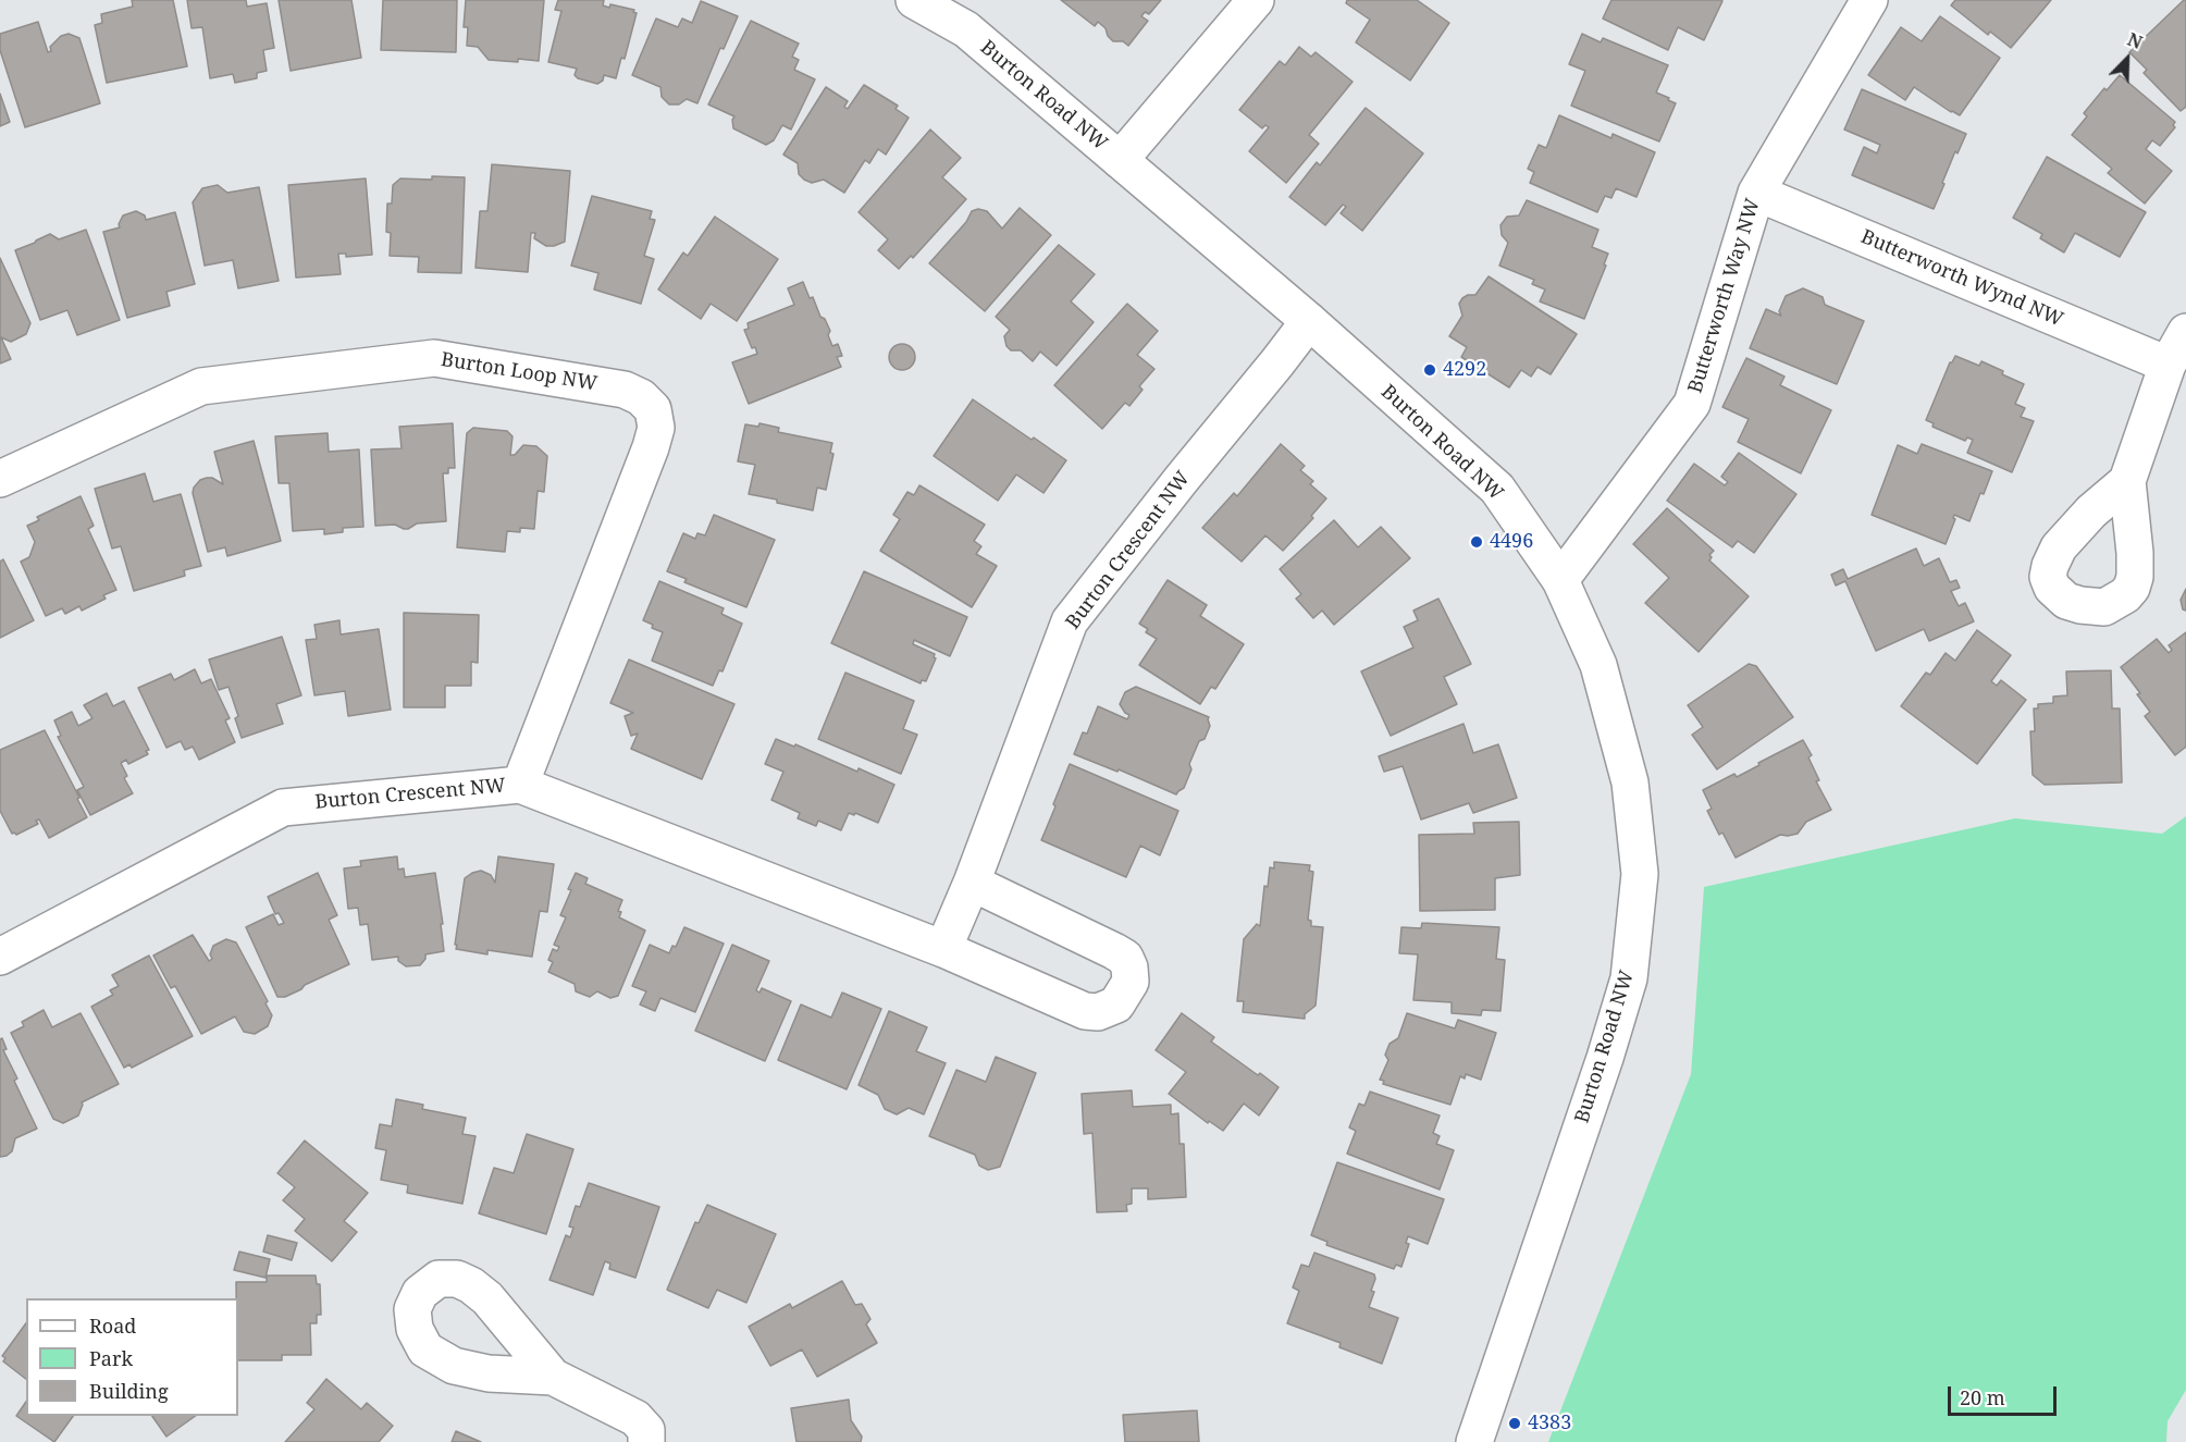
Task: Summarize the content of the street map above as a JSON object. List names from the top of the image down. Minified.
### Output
{"streets":{"street":["Burton Road NW","Butterworth Wynd NW","Butterworth Way NW","Burton Loop NW","Burton Crescent NW"]},"crossings":[["Burton Road NW","Butterworth Way NW"],["Burton Road NW","Burton Crescent NW"],["Butterworth Wynd NW","Butterworth Way NW"],["Burton Loop NW","Burton Crescent NW"]],"places":["4292","4496","4383"],"legend":["Road","Park","Building"],"scale_bar":"20 m","north":"top right"}
